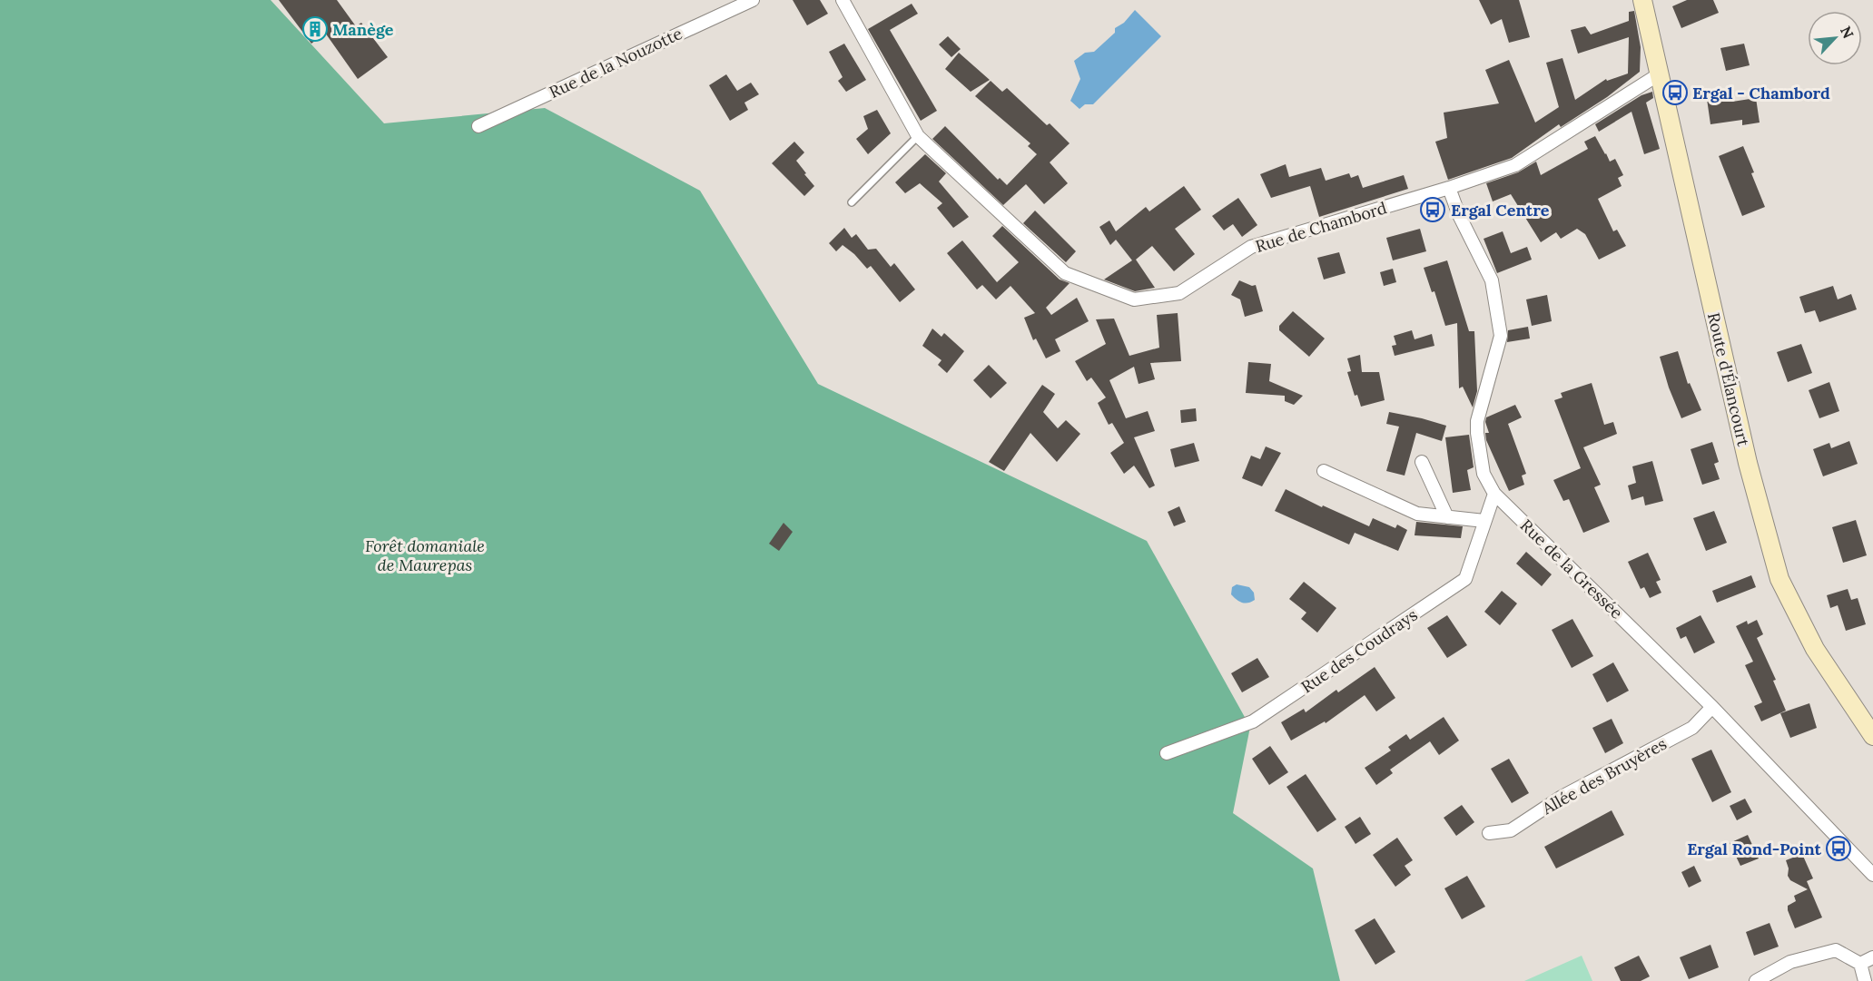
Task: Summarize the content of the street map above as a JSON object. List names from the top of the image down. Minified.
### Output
{"streets":{"street":["Rue de la Nouzotte","Rue de Chambord","Route d'Élancourt","Rue de la Gressée","Rue des Coudrays","Allée des Bruyères"]},"crossings":[["Rue de Chambord","Route d'Élancourt"],["Rue de Chambord","Rue de la Gressée"],["Rue de la Gressée","Rue des Coudrays"],["Rue de la Gressée","Allée des Bruyères"]],"parks":["Forêt domaniale de Maurepas"],"places":{"building":["Manège"],"bus stop":["Ergal - Chambord","Ergal Centre","Ergal Rond-Point"]},"north":"top right"}
